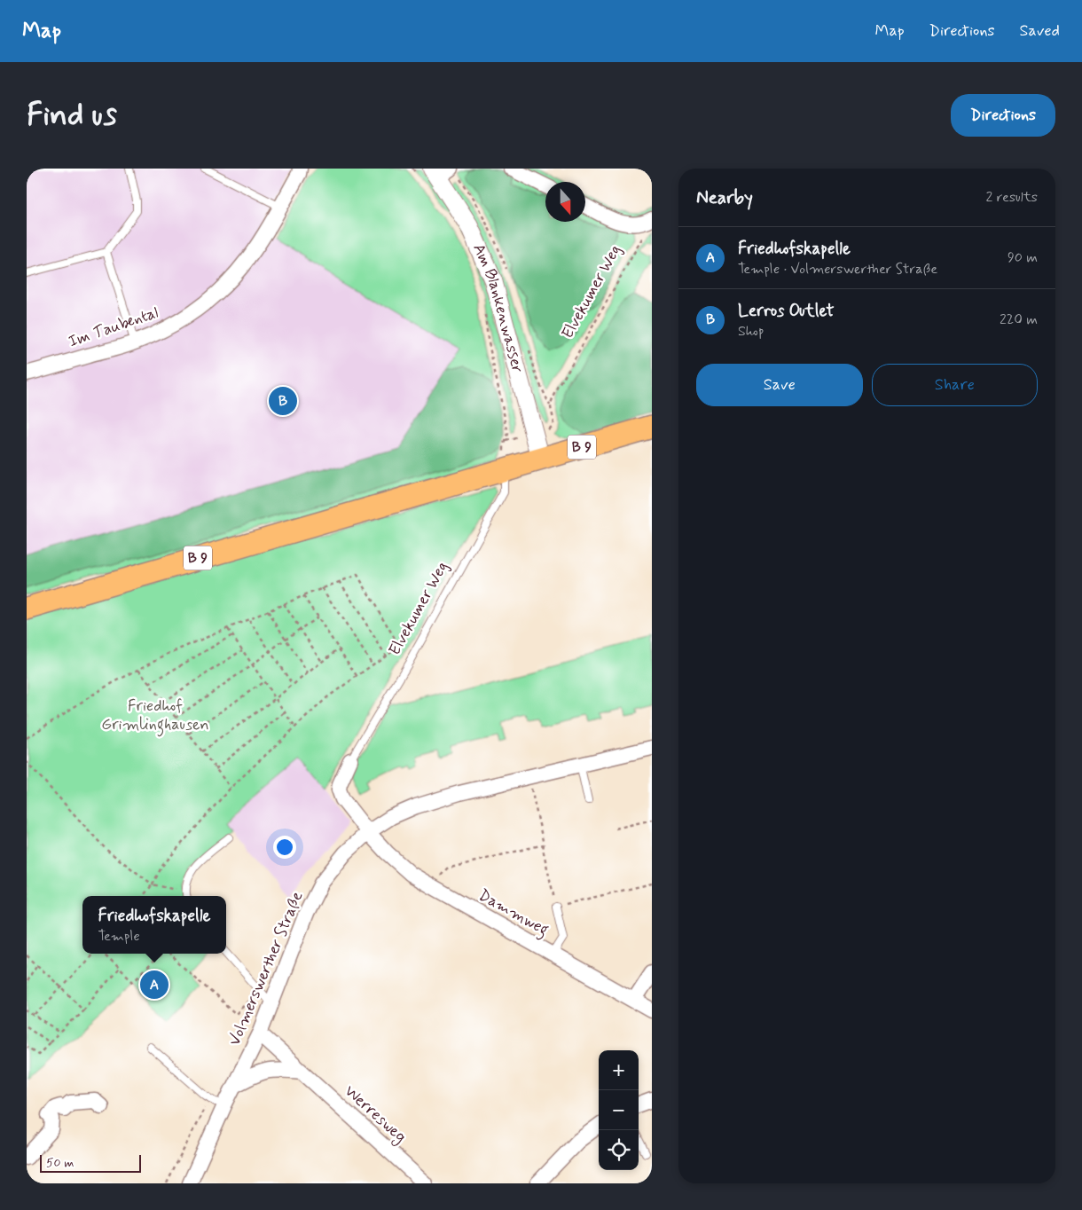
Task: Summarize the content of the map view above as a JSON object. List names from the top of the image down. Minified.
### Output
{"streets":{"main road":["B 9"],"street":["Elvekumer Weg","Am Blankenwasser","Im Taubental","Dammweg","Volmerswerther Straße","Werresweg"]},"crossings":[["Elvekumer Weg","B 9"],["Elvekumer Weg","Dammweg"],["Am Blankenwasser","B 9"],["Dammweg","Volmerswerther Straße"],["Volmerswerther Straße","Werresweg"]],"parks":["Friedhof Grimlinghausen"],"scale_bar":"50 m","north":"bottom","page":{"header":"Map","nav":["Map","Directions","Saved"],"buttons":["Directions",["Save","Share"]],"title":"Find us","heading":["Nearby","2 results"],"list":[{"mark":"A","name":"Friedhofskapelle","note":"Temple · Volmerswerther Straße","value":"90 m"},{"mark":"B","name":"Lerros Outlet","note":"Shop","value":"220 m"}],"pins":["B","A"],"popup":["Friedhofskapelle","Temple"],"map_buttons":["+","−"],"scale":"50 m"}}
